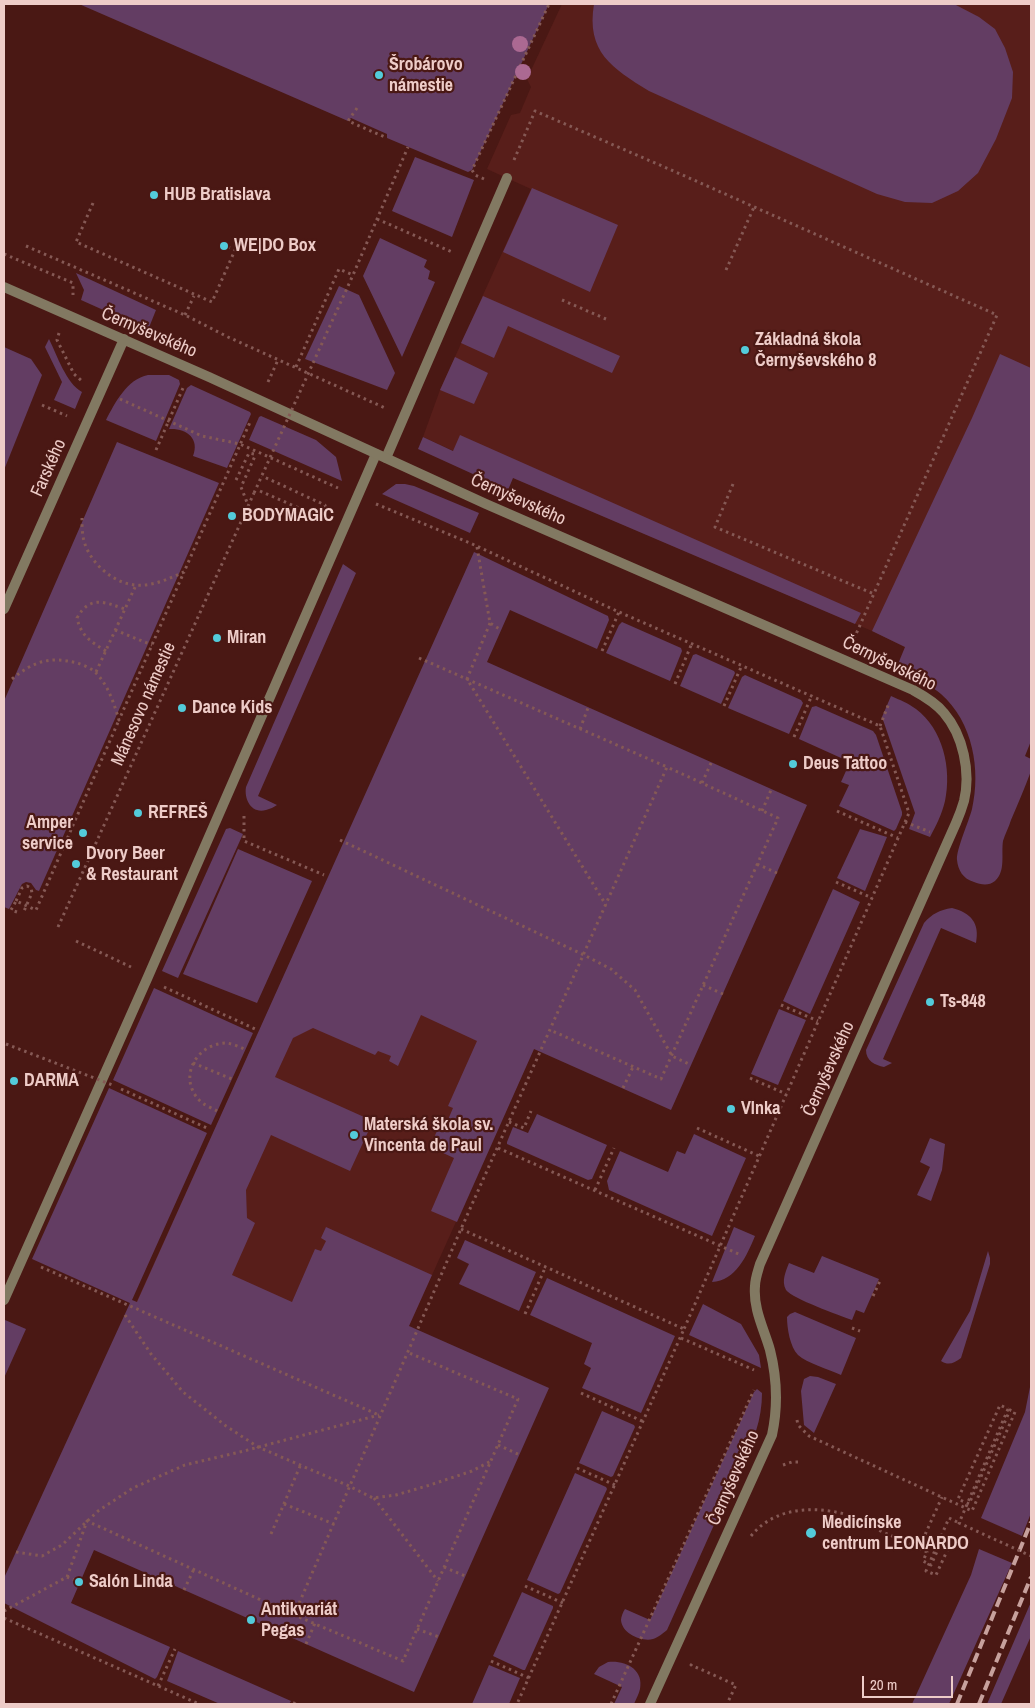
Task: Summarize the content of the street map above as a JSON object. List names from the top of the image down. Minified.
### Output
{"streets":{"street":["Černyševského","Farského"],"path":["Mánesovo námestie"]},"crossings":[["Černyševského","Farského"]],"places":["Šrobárovo námestie","HUB Bratislava","WE|DO Box","Základná škola Černyševského 8","BODYMAGIC","Miran","Dance Kids","Deus Tattoo","REFREŠ","Amper service","Dvory Beer & Restaurant","Ts-848","DARMA","Vlnka","Materská škola sv. Vincenta de Paul","Medicínske centrum LEONARDO","Salón Linda","Antikvariát Pegas"],"scale_bar":"20 m"}
